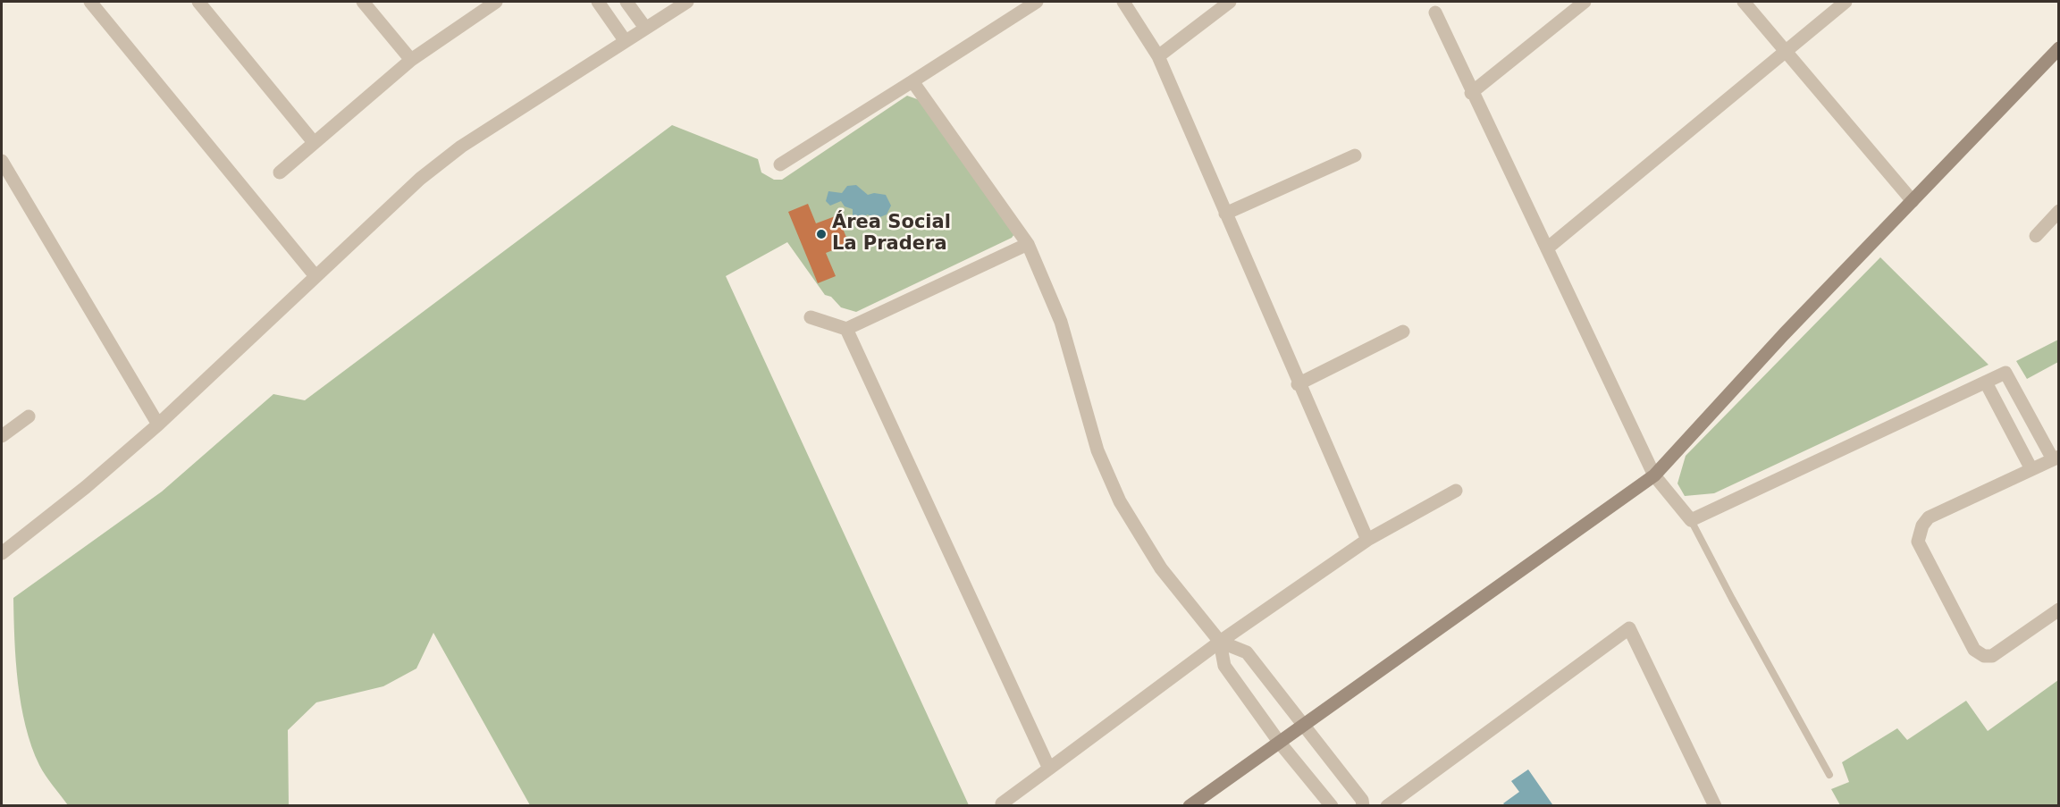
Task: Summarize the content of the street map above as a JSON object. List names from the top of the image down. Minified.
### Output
{"places":["Área Social La Pradera"]}
